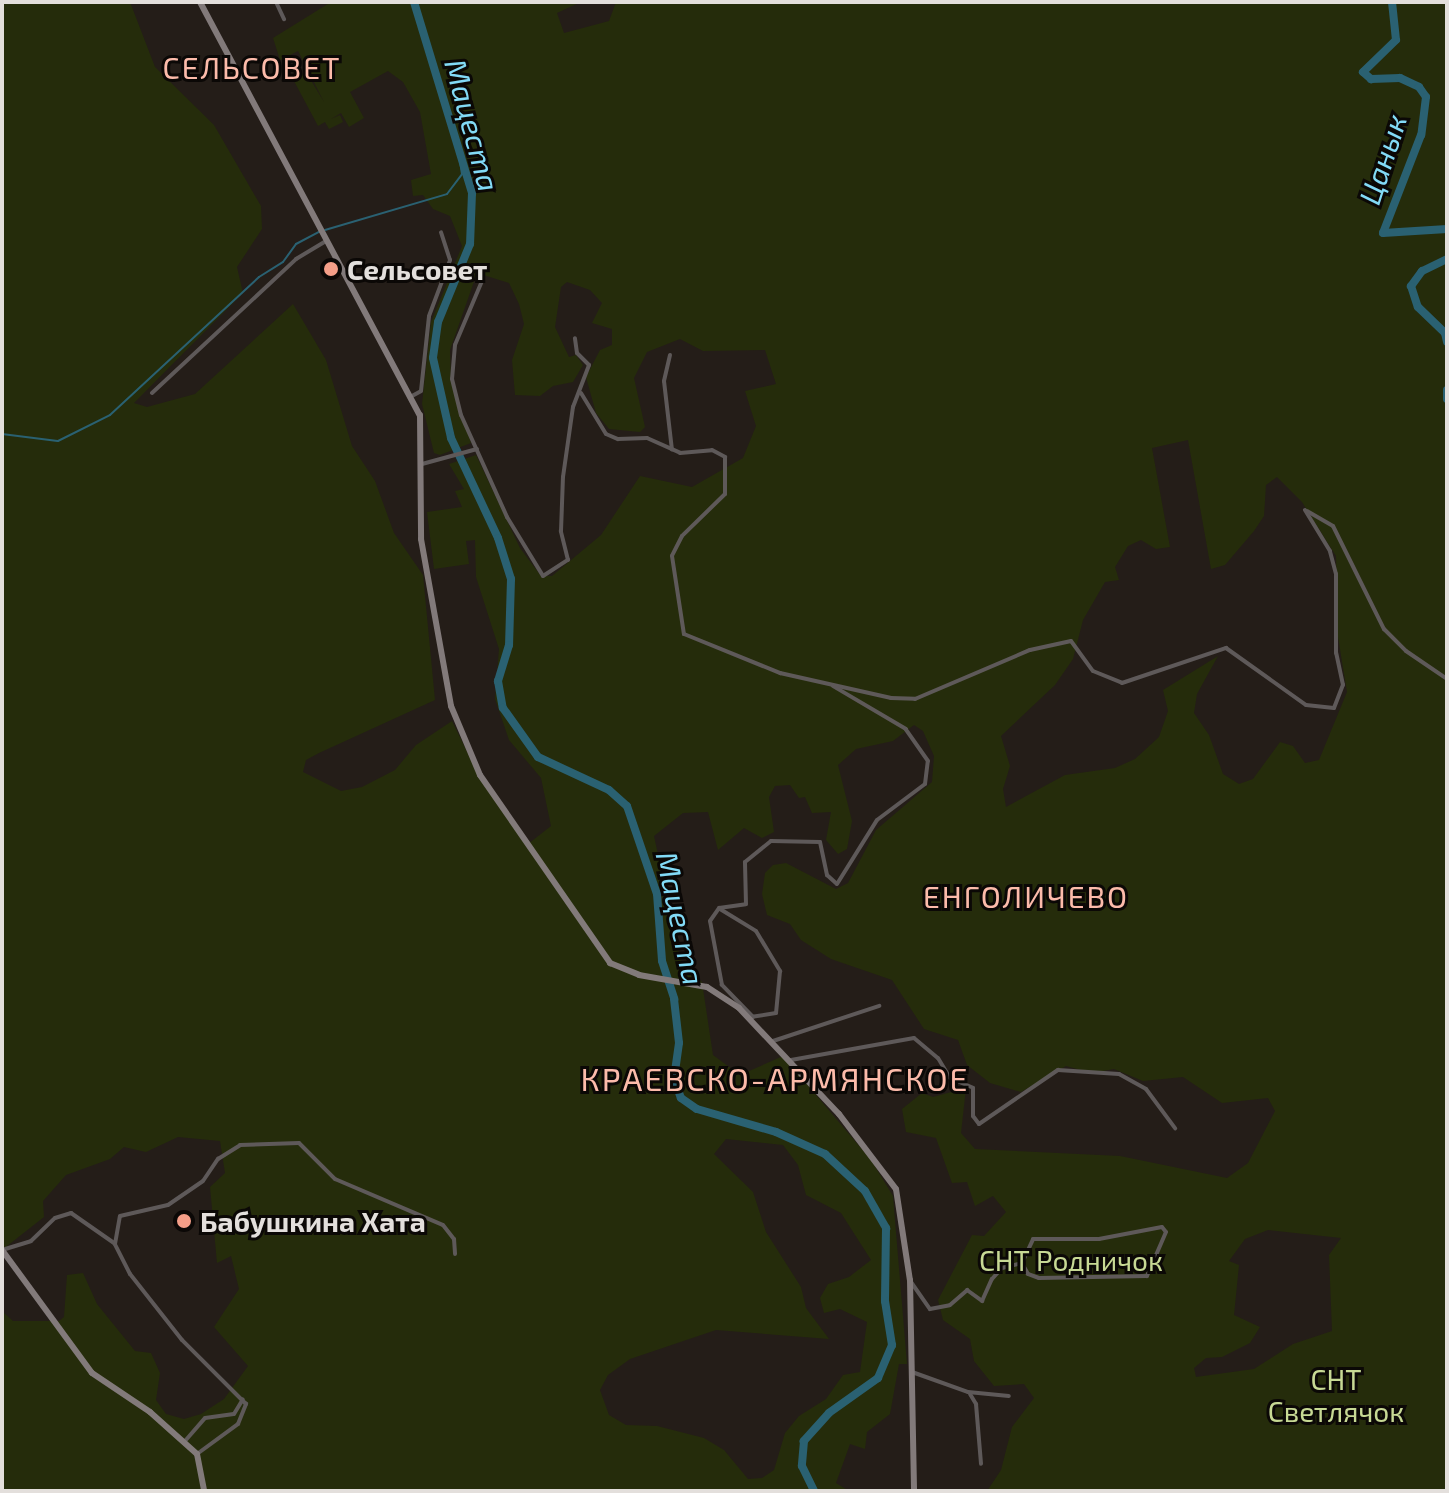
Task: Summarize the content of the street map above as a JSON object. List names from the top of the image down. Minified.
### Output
{"districts":["СЕЛЬСОВЕТ","ЕНГОЛИЧЕВО","КРАЕВСКО-АРМЯНСКОЕ"],"water":["Мацеста","Цанык"],"parks":["СНТ Родничок","СНТ Светлячок"],"places":["Сельсовет","Бабушкина Хата"]}
